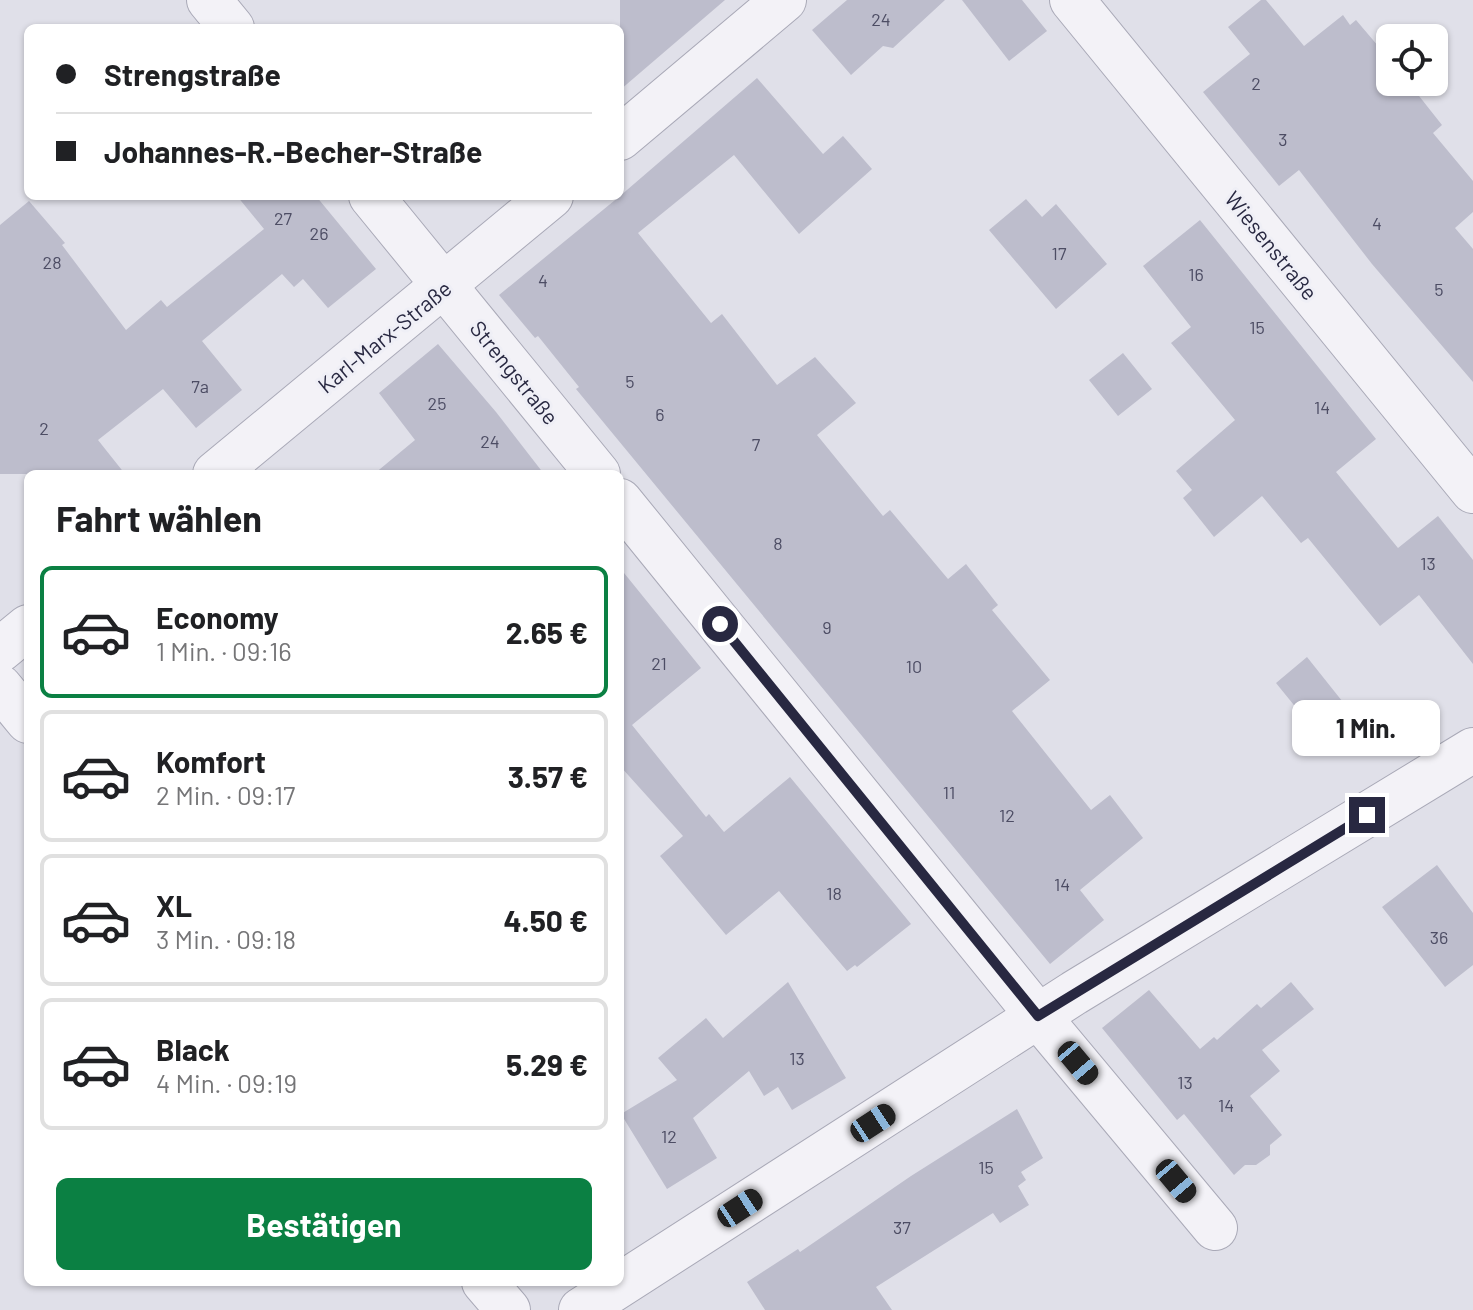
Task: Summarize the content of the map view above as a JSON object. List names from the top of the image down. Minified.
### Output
{"streets":{"street":["Wiesenstraße","Karl-Marx-Straße","Strengstraße"]},"crossings":[["Karl-Marx-Straße","Strengstraße"]],"house_numbers":["24","2","3","27","4","26","17","28","16","4","5","15","5","7a","25","14","6","2","24","7","8","13","9","21","10","11","12","14","18","36","13","13","14","12","15","37"],"page":{"banner":["Strengstraße","Johannes-R.-Becher-Straße"],"heading":"Fahrt wählen","list":[{"name":"Economy","note":"1 Min. · 09:16","value":"2.65 €"},{"name":"Komfort","note":"2 Min. · 09:17","value":"3.57 €"},{"name":"XL","note":"3 Min. · 09:18","value":"4.50 €"},{"name":"Black","note":"4 Min. · 09:19","value":"5.29 €"}],"bubble":"1 Min.","buttons":"Bestätigen"}}
